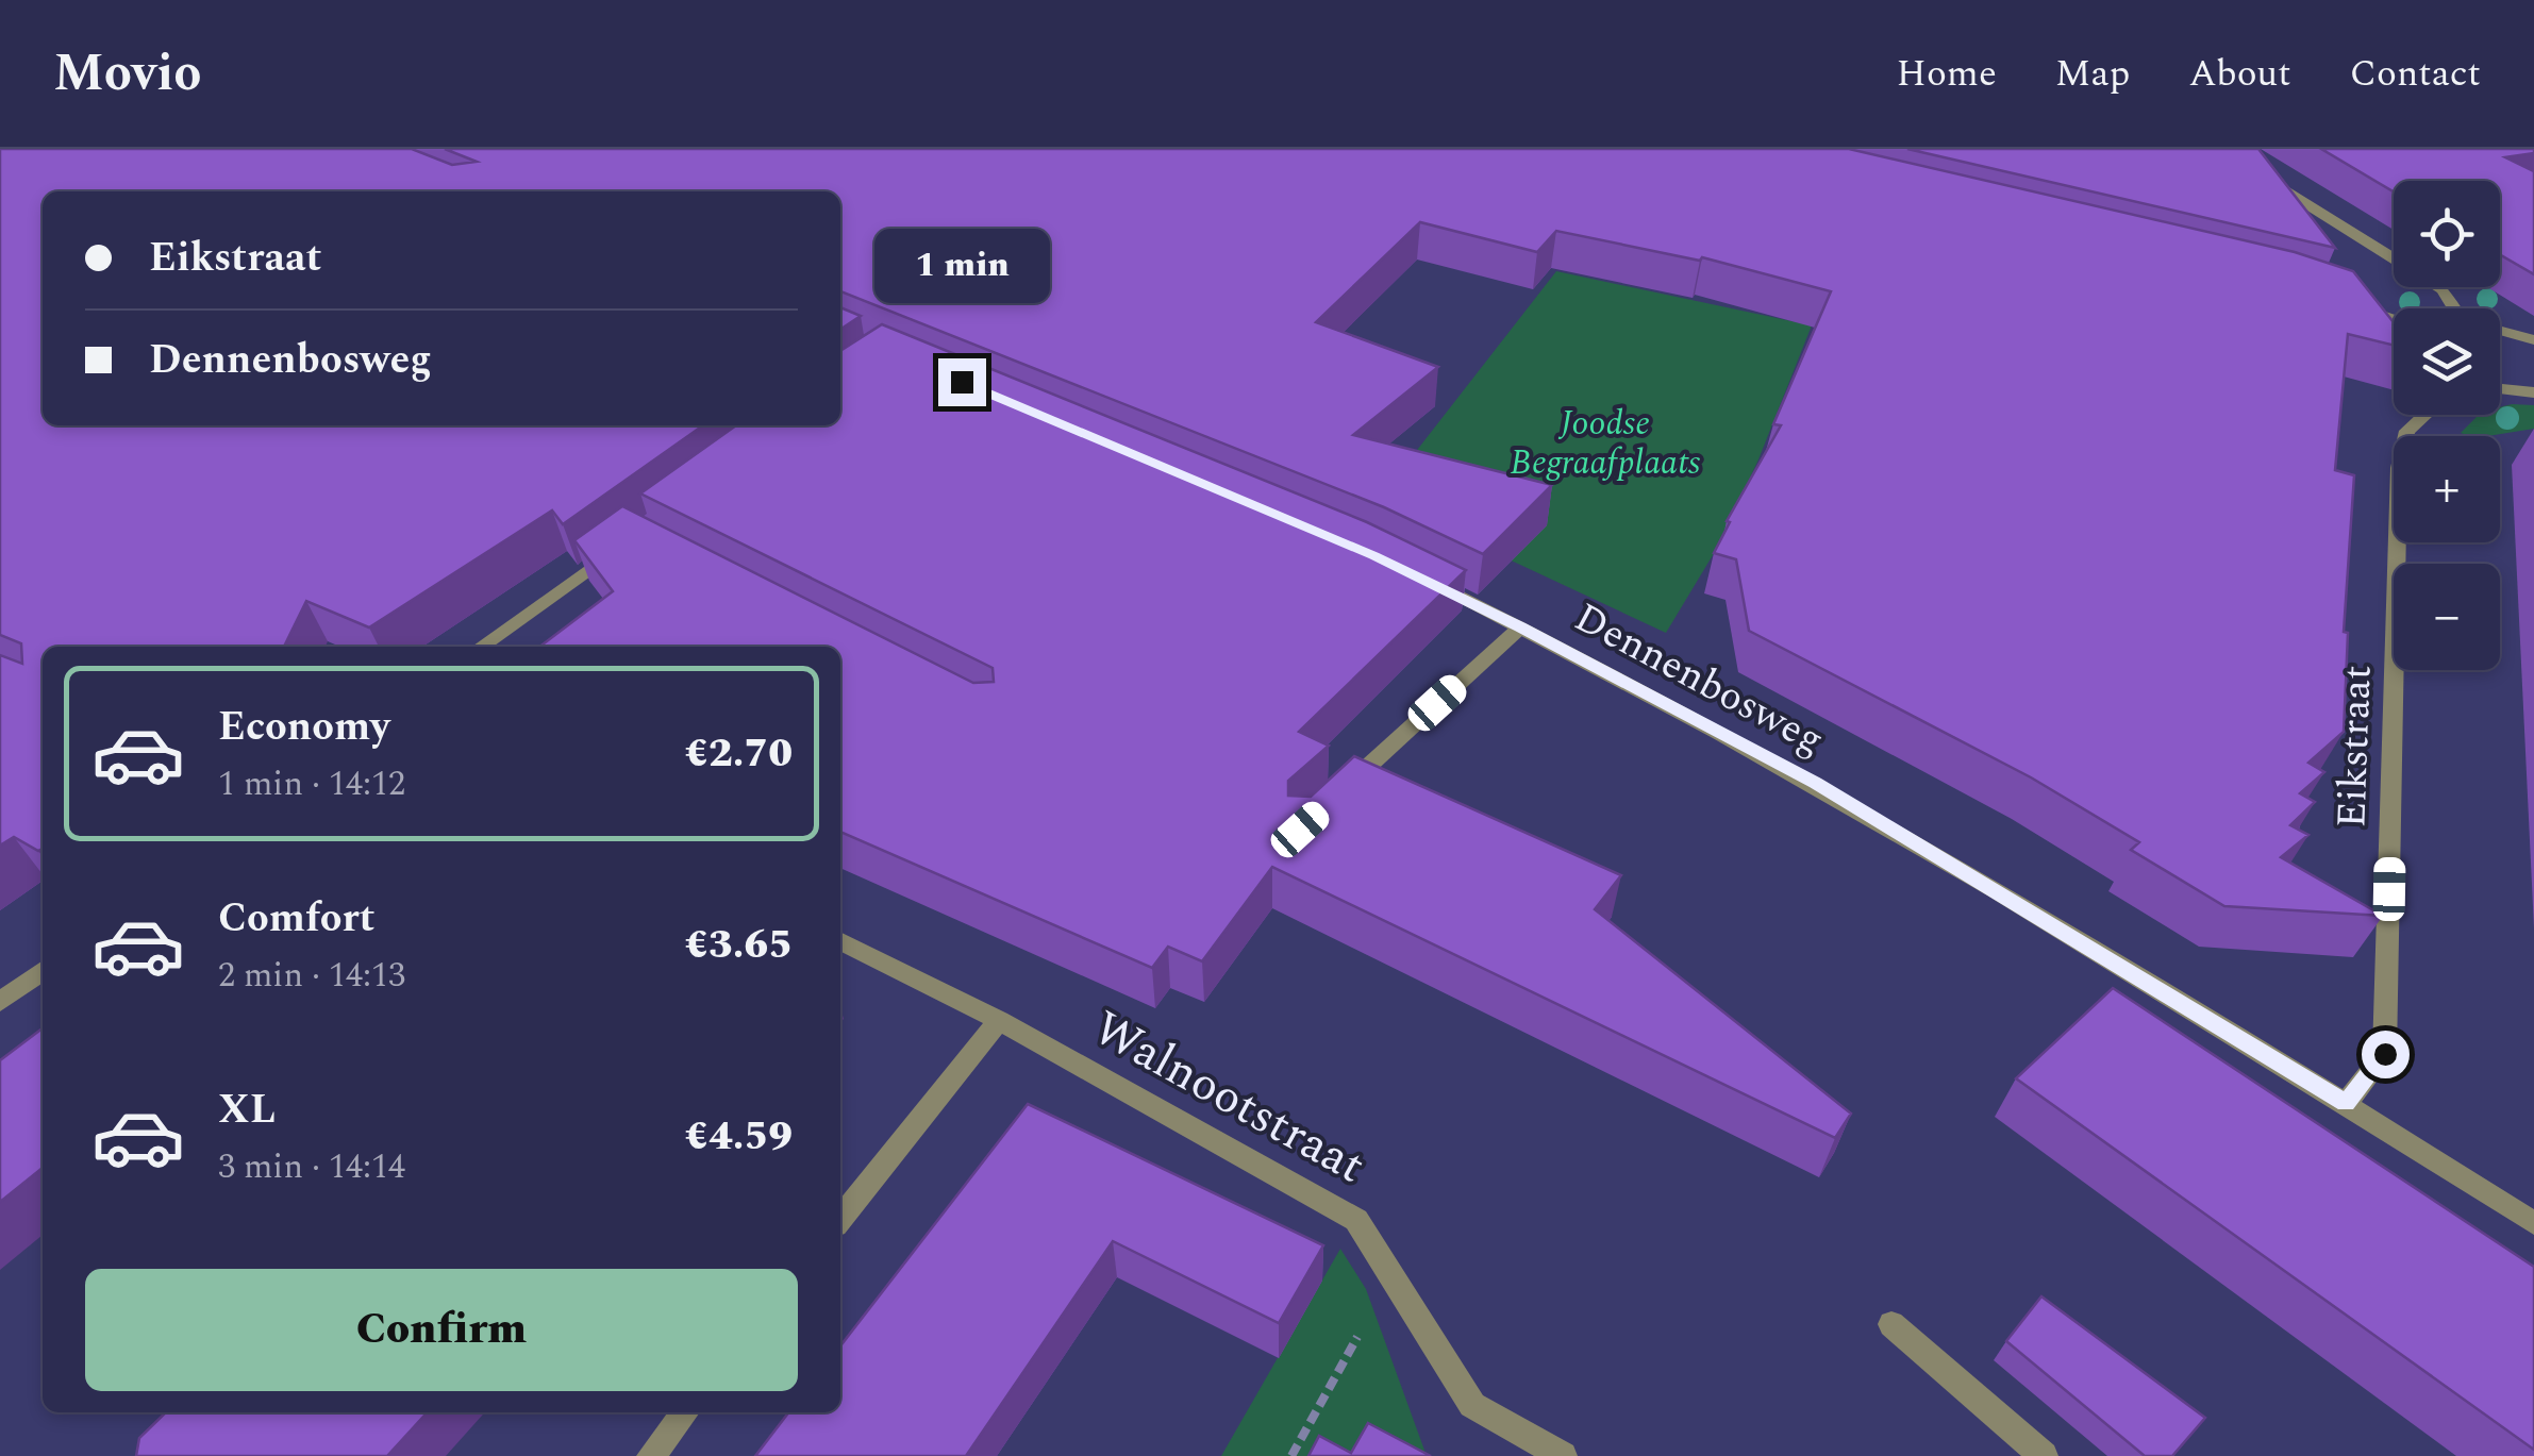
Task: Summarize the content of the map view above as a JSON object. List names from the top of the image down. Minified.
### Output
{"streets":{"street":["Dennenbosweg","Eikstraat","Walnootstraat"]},"crossings":[["Dennenbosweg","Eikstraat"]],"parks":["Joodse Begraafplaats"],"page":{"header":"Movio","nav":["Home","Map","About","Contact"],"map_buttons":["+","−"],"banner":["Eikstraat","Dennenbosweg"],"bubble":"1 min","list":[{"name":"Economy","note":"1 min · 14:12","value":"€2.70"},{"name":"Comfort","note":"2 min · 14:13","value":"€3.65"},{"name":"XL","note":"3 min · 14:14","value":"€4.59"}],"buttons":"Confirm"}}
